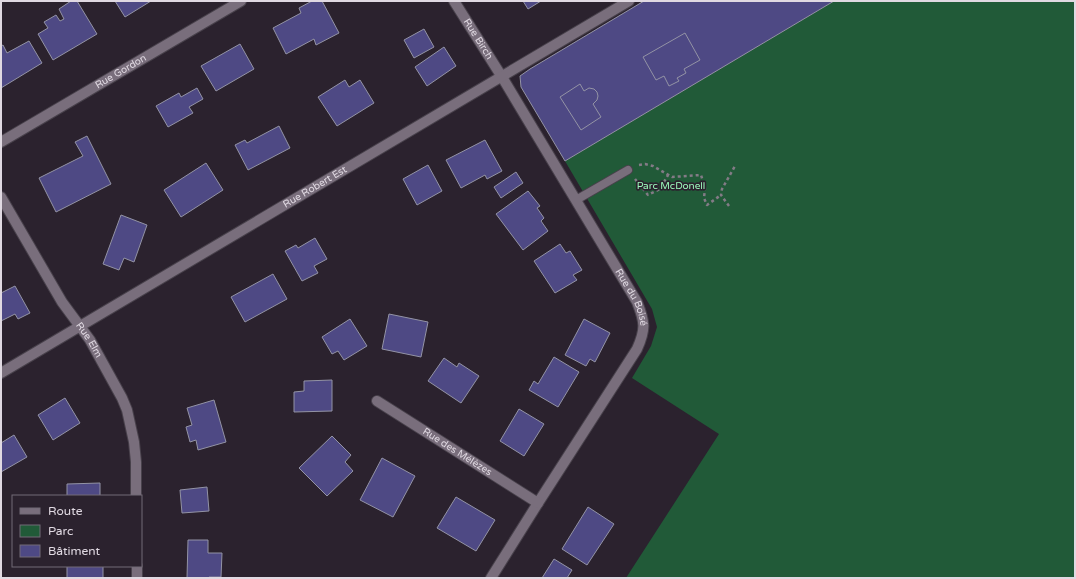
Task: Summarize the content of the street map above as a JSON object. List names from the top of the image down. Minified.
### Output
{"streets":{"street":["Rue Birch","Rue Gordon","Rue Robert Est","Rue du Boisé","Rue Elm","Rue des Mélèzes"]},"crossings":[["Rue Birch","Rue Robert Est"],["Rue Birch","Rue du Boisé"],["Rue Robert Est","Rue du Boisé"],["Rue Robert Est","Rue Elm"],["Rue du Boisé","Rue des Mélèzes"]],"parks":["Parc McDonell"],"legend":["Route","Parc","Bâtiment"]}
